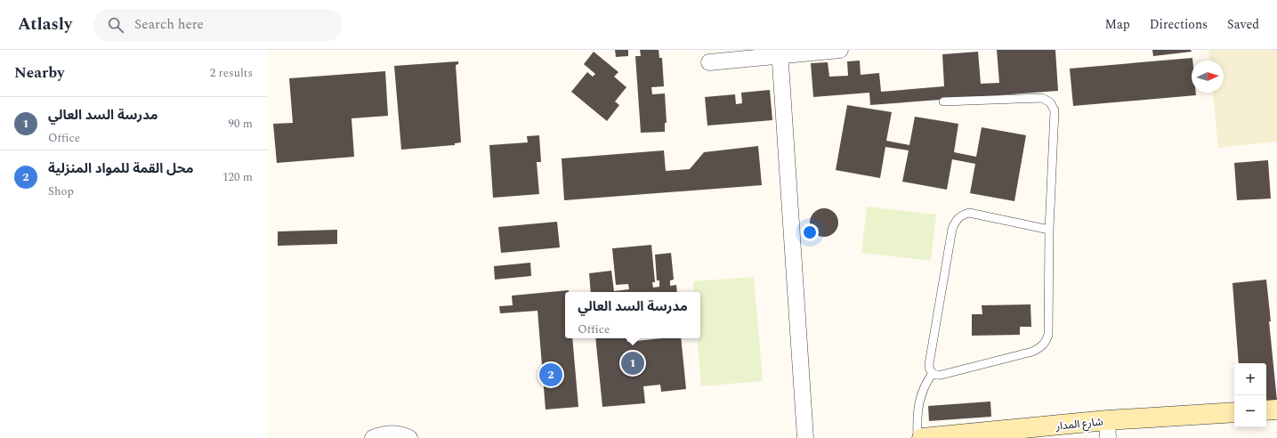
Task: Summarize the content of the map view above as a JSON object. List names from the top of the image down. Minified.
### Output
{"streets":{"main road":["شارع المدار"]},"north":"right","page":{"header":"Atlasly","search":"Search here","nav":["Map","Directions","Saved"],"heading":["Nearby","2 results"],"list":[{"mark":"1","name":"مدرسة السد العالي","note":"Office","value":"90 m"},{"mark":"2","name":"محل القمة للمواد المنزلية","note":"Shop","value":"120 m"}],"popup":["مدرسة السد العالي","Office"],"pins":["1","2"],"map_buttons":["+","−"]}}
